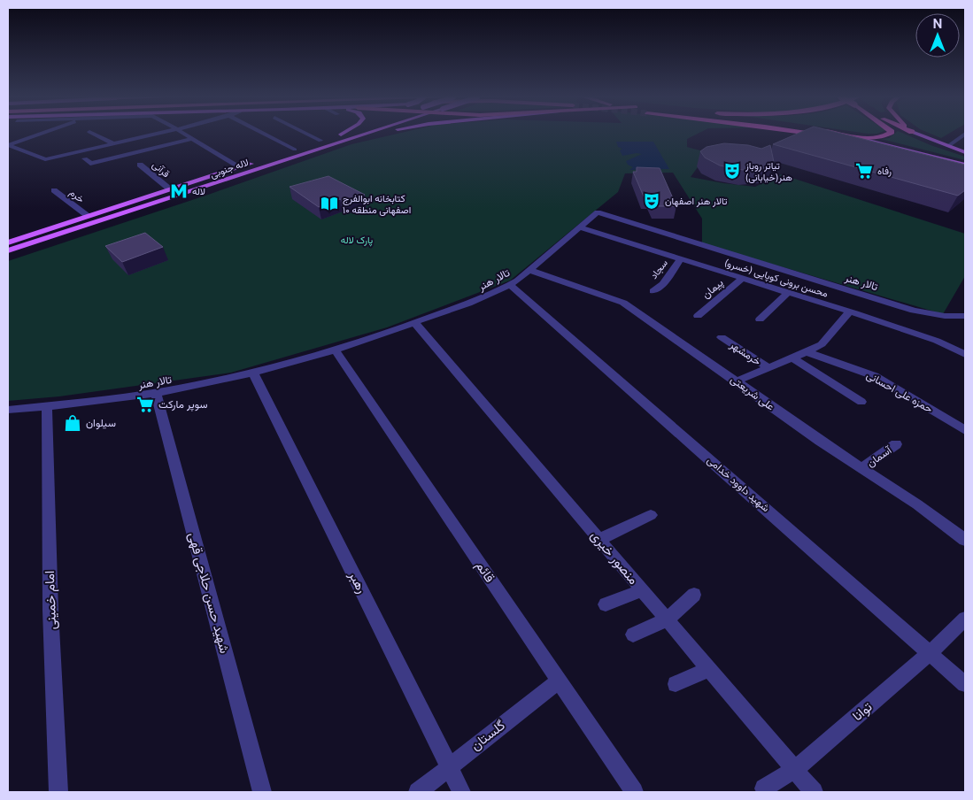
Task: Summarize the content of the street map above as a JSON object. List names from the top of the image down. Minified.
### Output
{"streets":{"main road":["لاله جنوبی"],"street":["قرآنی","خرم","سجاد","محسن برونی کوپایی (خسرو)","تالار هنر","پیمان","خرمشهر","حمزه علی احسانی","علی شریعتی","آسمان","شهید داوود خدامی","منصور خیری","قائم","رهبر","شهید حسن حلاجی قهی","امام خمینی","توانا","گلستان"]},"crossings":[["لاله جنوبی","قرآنی"],["لاله جنوبی","خرم"],["سجاد","محسن برونی کوپایی (خسرو)"],["محسن برونی کوپایی (خسرو)","تالار هنر"],["محسن برونی کوپایی (خسرو)","پیمان"],["تالار هنر","علی شریعتی"],["تالار هنر","شهید داوود خدامی"],["تالار هنر","منصور خیری"],["تالار هنر","قائم"],["تالار هنر","رهبر"],["تالار هنر","شهید حسن حلاجی قهی"],["تالار هنر","امام خمینی"],["علی شریعتی","آسمان"],["شهید داوود خدامی","توانا"],["منصور خیری","توانا"],["قائم","گلستان"],["رهبر","گلستان"]],"parks":["پارک لاله"],"places":{"theatre":["تیاتر روباز هنر(خیابانی)","تالار هنر اصفهان"],"supermarket":["رفاه","سوپر مارکت"],"metro station":["لاله"],"library":["کتابخانه ابوالفرج اصفهانی منطقه ۱۰"],"shop":["سیلوان"]},"north":"top"}
